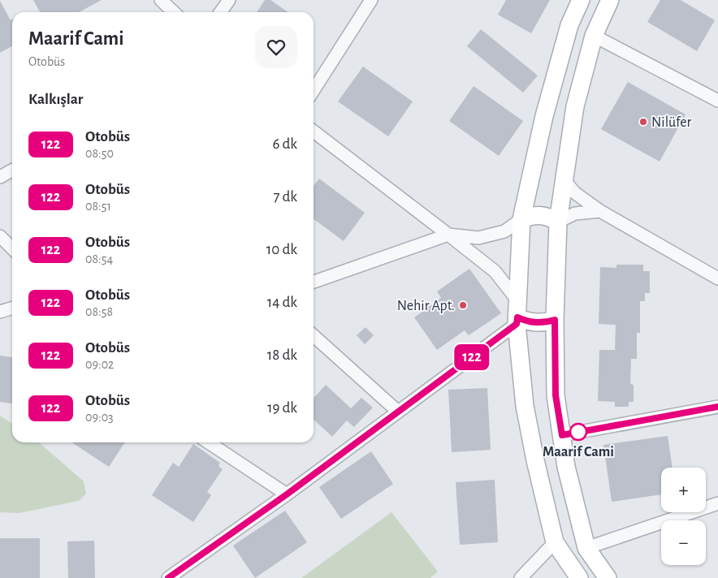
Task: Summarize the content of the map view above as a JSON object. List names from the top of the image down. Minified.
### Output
{"places":["Nilüfer","Nehir Apt.","Maarif Cami"],"lines":["bus line 122"],"page":{"on_map":"122","heading":[["Maarif Cami","Otobüs"],"Kalkışlar"],"list":[{"mark":"122","name":"Otobüs","note":"08:50","value":"6 dk"},{"mark":"122","name":"Otobüs","note":"08:51","value":"7 dk"},{"mark":"122","name":"Otobüs","note":"08:54","value":"10 dk"},{"mark":"122","name":"Otobüs","note":"08:58","value":"14 dk"},{"mark":"122","name":"Otobüs","note":"09:02","value":"18 dk"},{"mark":"122","name":"Otobüs","note":"09:03","value":"19 dk"}],"map_buttons":["+","−"]}}
